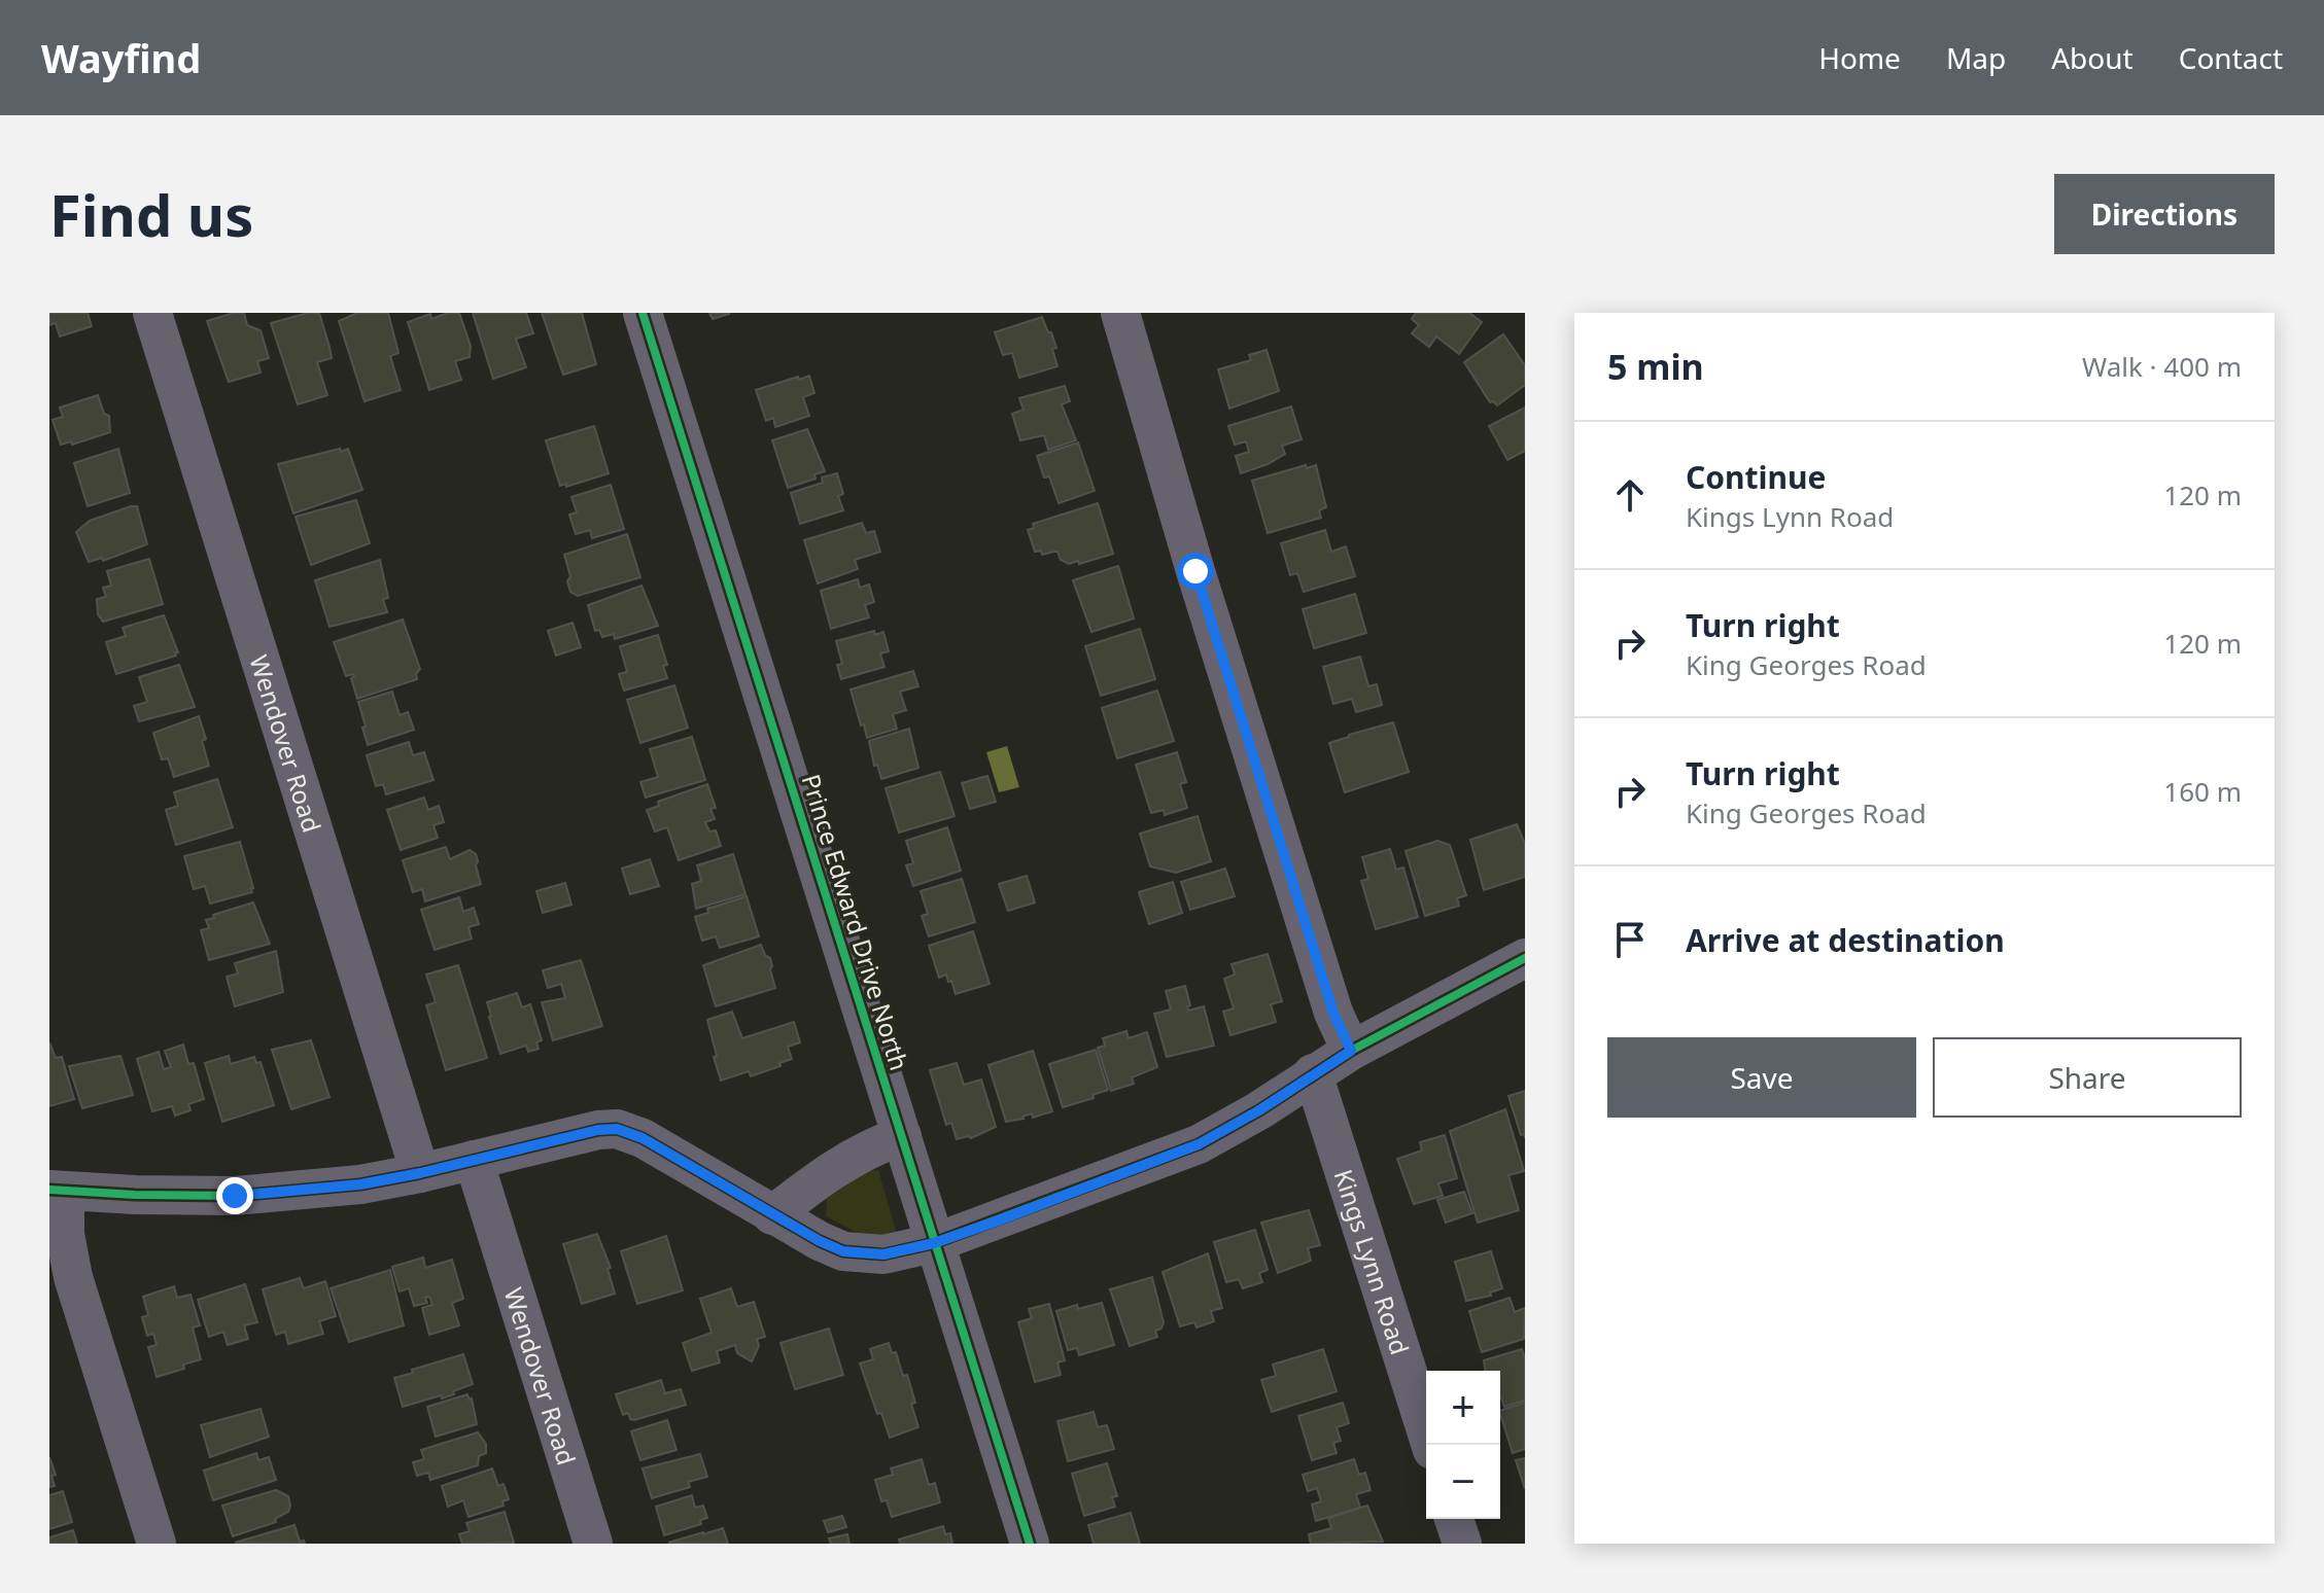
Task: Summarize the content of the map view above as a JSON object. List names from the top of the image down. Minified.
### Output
{"streets":{"street":["Wendover Road","Prince Edward Drive North","Kings Lynn Road"]},"page":{"header":"Wayfind","nav":["Home","Map","About","Contact"],"buttons":["Directions",["Save","Share"]],"title":"Find us","heading":["5 min","Walk · 400 m"],"list":[["Continue","Kings Lynn Road","120 m"],["Turn right","King Georges Road","120 m"],["Turn right","King Georges Road","160 m"],"Arrive at destination"],"map_buttons":["+","−"]}}
